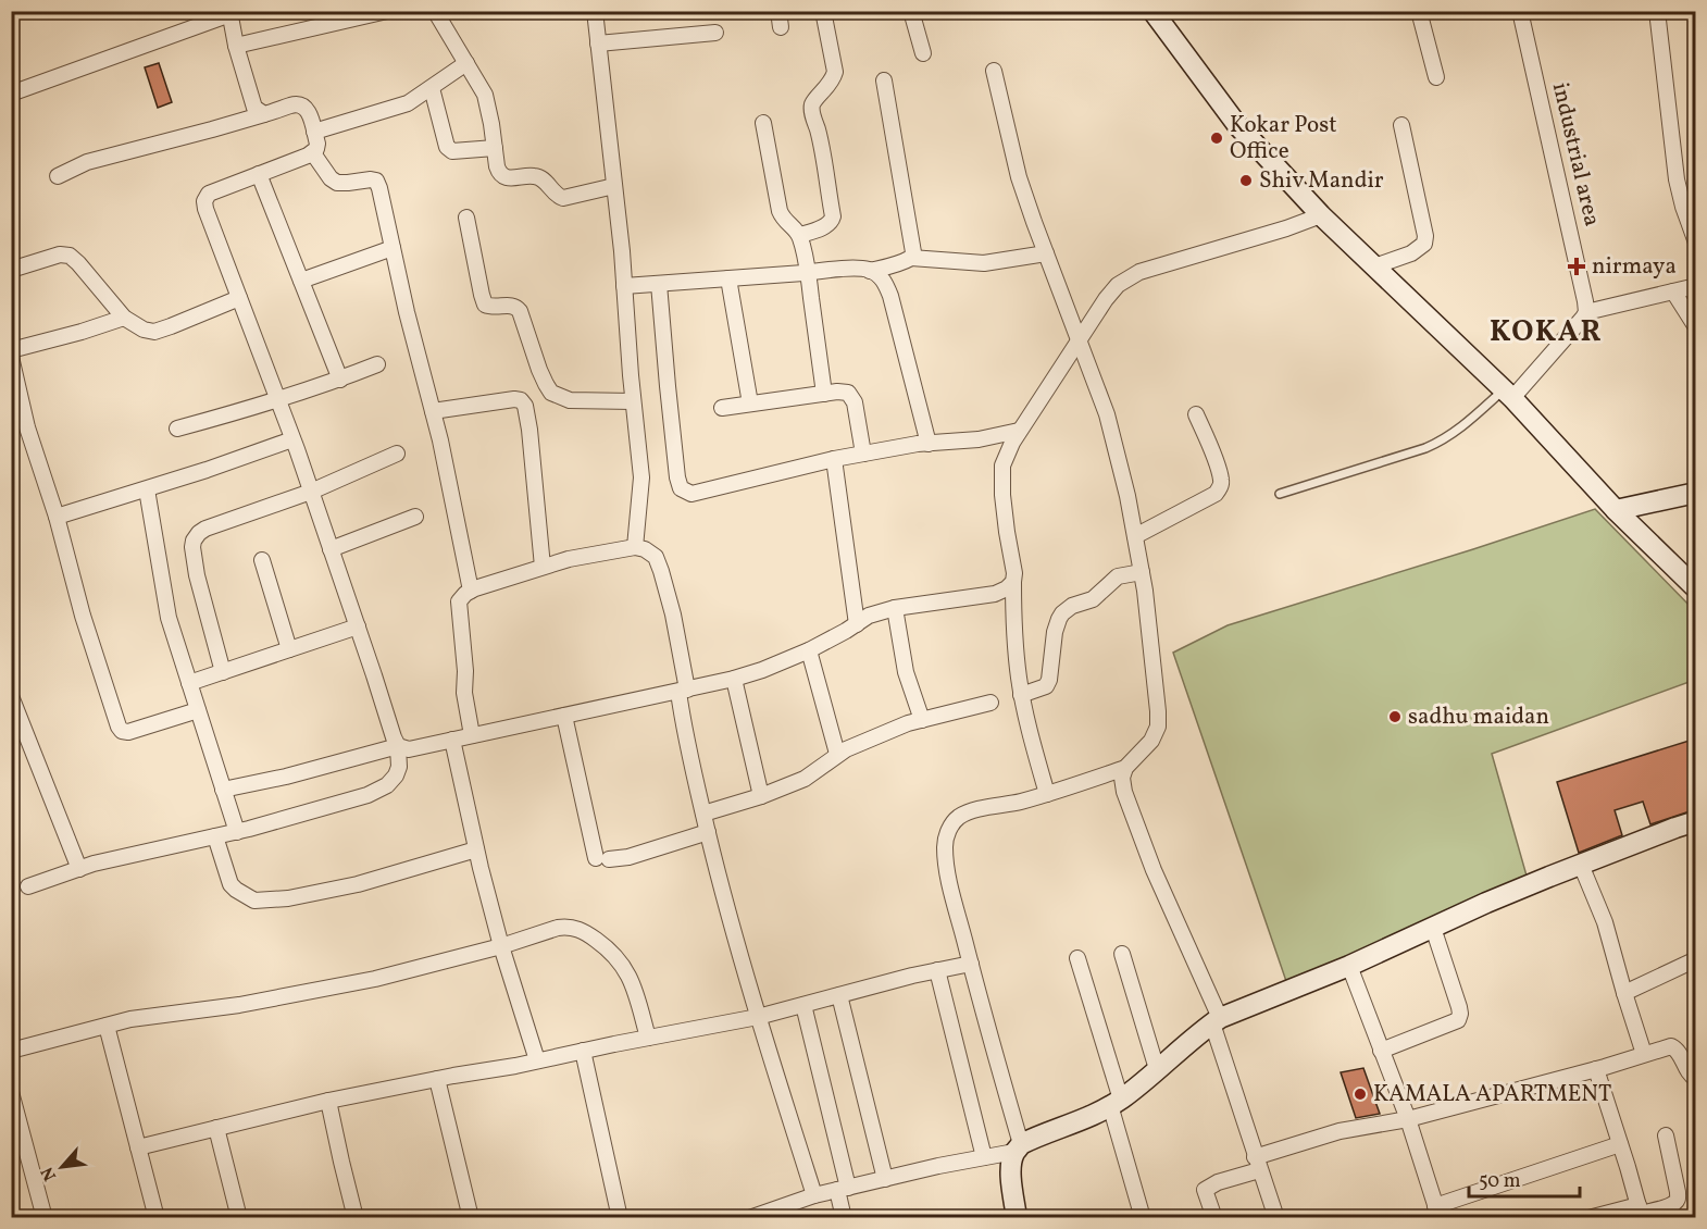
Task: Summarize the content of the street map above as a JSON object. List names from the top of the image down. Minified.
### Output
{"streets":{"street":["industrial area"]},"districts":["KOKAR"],"places":{"other":["Kokar Post Office","Shiv Mandir","sadhu maidan","KAMALA APARTMENT"],"health":["nirmaya"]},"scale_bar":"50 m","north":"bottom left"}
